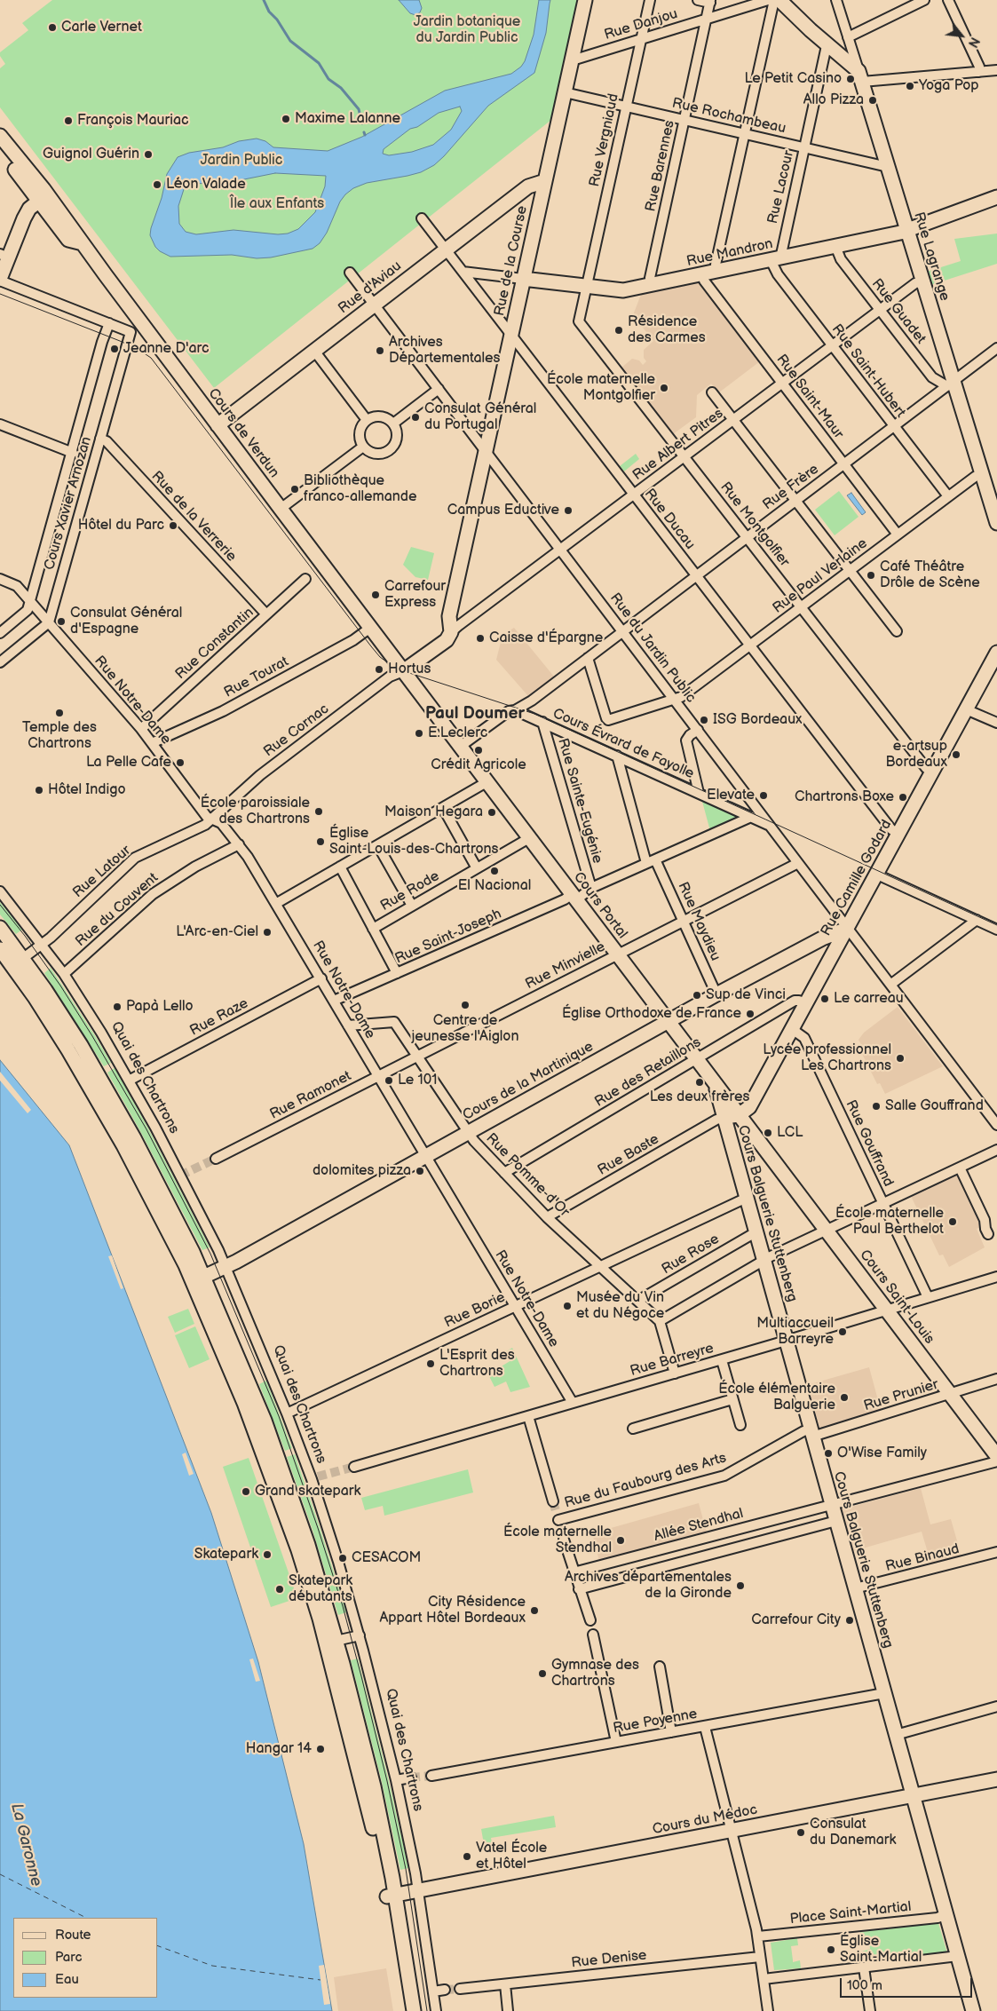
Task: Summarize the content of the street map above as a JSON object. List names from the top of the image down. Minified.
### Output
{"streets":{"main road":["Rue Mandron","Rue Lagrange","Rue de la Course","Rue d'Aviau","Cours de Verdun","Rue Camille Godard","Cours Portal","Cours de la Martinique","Cours Balguerie Stuttenberg","Cours Saint-Louis","Cours du Médoc"],"street":["Rue Danjou","Rue Rochambeau","Rue Vergniaud","Rue Barennes","Rue Lacour","Rue Guadet","Rue Saint-Hubert","Rue Saint-Maur","Rue Albert Pitres","Rue Frère","Cours Xavier Arnozan","Rue de la Verrerie","Rue Ducau","Rue Montgolfier","Rue Paul Verlaine","Rue Constantin","Rue du Jardin Public","Rue Tourat","Rue Notre-Dame","Rue Cornac","Cours Évrard de Fayolle","Rue Sainte-Eugénie","Rue Latour","Rue Rode","Rue du Couvent","Rue Maydieu","Rue Saint-Joseph","Rue Minvielle","Rue Raze","Rue des Retaillons","Quai des Chartrons","Rue Ramonet","Rue Gouffrand","Rue Baste","Rue Pomme-d'Or","Rue Rose","Rue Borie","Rue Barreyre","Rue Prunier","Rue du Faubourg des Arts","Allée Stendhal","Rue Binaud","Rue Poyenne","Place Saint-Martial","Rue Denise"]},"crossings":[["Rue Danjou","Rue Vergniaud"],["Rue Danjou","Rue Barennes"],["Rue Danjou","Rue de la Course"],["Rue Rochambeau","Rue Vergniaud"],["Rue Rochambeau","Rue Barennes"],["Rue Rochambeau","Rue Lacour"],["Rue Rochambeau","Rue Lagrange"],["Rue Rochambeau","Rue de la Course"],["Rue Vergniaud","Rue Mandron"],["Rue Vergniaud","Rue Montgolfier"],["Rue Barennes","Rue Mandron"],["Rue Lacour","Rue Mandron"],["Rue Lacour","Rue Saint-Hubert"],["Rue Mandron","Rue Lagrange"],["Rue Mandron","Rue de la Course"],["Rue Mandron","Rue Guadet"],["Rue Mandron","Rue Saint-Hubert"],["Rue Mandron","Rue Saint-Maur"],["Rue Mandron","Rue Ducau"],["Rue Mandron","Rue Montgolfier"],["Rue Lagrange","Rue Guadet"],["Rue Lagrange","Rue Albert Pitres"],["Rue Lagrange","Rue Frère"],["Rue Lagrange","Rue Paul Verlaine"],["Rue de la Course","Rue d'Aviau"],["Rue de la Course","Rue Albert Pitres"],["Rue de la Course","Rue Ducau"],["Rue de la Course","Rue du Jardin Public"],["Rue d'Aviau","Cours de Verdun"],["Rue d'Aviau","Rue Ducau"],["Rue d'Aviau","Rue du Jardin Public"],["Rue Guadet","Rue Albert Pitres"],["Rue Guadet","Rue Frère"],["Rue Saint-Hubert","Rue Albert Pitres"],["Rue Saint-Hubert","Rue Frère"],["Rue Saint-Hubert","Rue Paul Verlaine"],["Rue Saint-Maur","Rue Albert Pitres"],["Rue Saint-Maur","Rue Frère"],["Rue Saint-Maur","Rue Paul Verlaine"],["Cours de Verdun","Rue Frère"],["Cours de Verdun","Cours Xavier Arnozan"],["Cours de Verdun","Rue Tourat"],["Cours de Verdun","Rue Cornac"],["Cours de Verdun","Cours Portal"],["Rue Albert Pitres","Rue Ducau"],["Rue Albert Pitres","Rue Montgolfier"],["Rue Albert Pitres","Rue du Jardin Public"],["Rue Frère","Rue Ducau"],["Rue Frère","Rue Montgolfier"],["Rue Frère","Rue Paul Verlaine"],["Rue Frère","Rue du Jardin Public"],["Rue Frère","Cours Évrard de Fayolle"],["Rue Frère","Cours Portal"],["Cours Xavier Arnozan","Rue de la Verrerie"],["Cours Xavier Arnozan","Rue Notre-Dame"],["Rue de la Verrerie","Rue Constantin"],["Rue Ducau","Rue Paul Verlaine"],["Rue Ducau","Rue Camille Godard"],["Rue Montgolfier","Rue Paul Verlaine"],["Rue Montgolfier","Rue Camille Godard"],["Rue Paul Verlaine","Rue du Jardin Public"],["Rue Constantin","Rue Notre-Dame"],["Rue du Jardin Public","Cours Évrard de Fayolle"],["Rue du Jardin Public","Rue Camille Godard"],["Rue du Jardin Public","Rue Minvielle"],["Rue du Jardin Public","Cours de la Martinique"],["Rue Tourat","Rue Notre-Dame"],["Rue Notre-Dame","Rue Cornac"],["Rue Notre-Dame","Rue Latour"],["Rue Notre-Dame","Rue du Couvent"],["Rue Notre-Dame","Rue Saint-Joseph"],["Rue Notre-Dame","Rue Raze"],["Rue Notre-Dame","Cours de la Martinique"],["Rue Notre-Dame","Rue Ramonet"],["Rue Notre-Dame","Rue Pomme-d'Or"],["Rue Notre-Dame","Rue Borie"],["Rue Notre-Dame","Rue Barreyre"],["Rue Cornac","Rue Latour"],["Cours Évrard de Fayolle","Rue Sainte-Eugénie"],["Cours Évrard de Fayolle","Rue Saint-Joseph"],["Rue Sainte-Eugénie","Rue Saint-Joseph"],["Rue Latour","Quai des Chartrons"],["Rue Camille Godard","Cours Portal"],["Rue Camille Godard","Rue des Retaillons"],["Rue Camille Godard","Cours de la Martinique"],["Rue Camille Godard","Rue Gouffrand"],["Rue Camille Godard","Cours Saint-Louis"],["Rue Rode","Cours Portal"],["Cours Portal","Rue Saint-Joseph"],["Cours Portal","Rue Minvielle"],["Cours Portal","Rue des Retaillons"],["Cours Portal","Cours de la Martinique"],["Cours Portal","Rue Baste"],["Cours Portal","Cours Balguerie Stuttenberg"],["Cours Portal","Cours Saint-Louis"],["Rue du Couvent","Quai des Chartrons"],["Rue Maydieu","Rue Saint-Joseph"],["Rue Maydieu","Rue Minvielle"],["Rue Maydieu","Cours de la Martinique"],["Rue Minvielle","Rue Ramonet"],["Rue Minvielle","Rue Pomme-d'Or"],["Rue Raze","Quai des Chartrons"],["Rue des Retaillons","Rue Pomme-d'Or"],["Quai des Chartrons","Cours de la Martinique"],["Quai des Chartrons","Rue Borie"],["Quai des Chartrons","Cours du Médoc"],["Cours de la Martinique","Rue Pomme-d'Or"],["Rue Ramonet","Rue Pomme-d'Or"],["Rue Gouffrand","Rue Barreyre"],["Rue Baste","Rue Pomme-d'Or"],["Rue Baste","Cours Balguerie Stuttenberg"],["Rue Pomme-d'Or","Rue Rose"],["Rue Pomme-d'Or","Rue Borie"],["Rue Pomme-d'Or","Rue Barreyre"],["Cours Balguerie Stuttenberg","Rue Rose"],["Cours Balguerie Stuttenberg","Rue Borie"],["Cours Balguerie Stuttenberg","Rue Barreyre"],["Cours Balguerie Stuttenberg","Rue Prunier"],["Cours Balguerie Stuttenberg","Rue du Faubourg des Arts"],["Cours Balguerie Stuttenberg","Allée Stendhal"],["Cours Balguerie Stuttenberg","Rue Binaud"],["Cours Balguerie Stuttenberg","Rue Poyenne"],["Cours Balguerie Stuttenberg","Cours du Médoc"],["Cours Balguerie Stuttenberg","Place Saint-Martial"],["Cours Saint-Louis","Rue Barreyre"],["Cours Saint-Louis","Rue Prunier"],["Rue Prunier","Rue du Faubourg des Arts"]],"districts":["Paul Doumer"],"water":["La Garonne"],"parks":["Jardin botanique du Jardin Public","Jardin Public","Île aux Enfants"],"places":["Carle Vernet","Le Petit Casino","Yoga Pop","Allo Pizza","Maxime Lalanne","François Mauriac","Guignol Guérin","Léon Valade","Résidence des Carmes","Jeanne D'arc","Archives Départementales","École maternelle Montgolfier","Consulat Général du Portugal","Bibliothèque franco-allemande","Campus Eductive","Hôtel du Parc","Café Théâtre Drôle de Scène","Carrefour Express","Consulat Général d'Espagne","Caisse d'Épargne","Hortus","Temple des Chartrons","ISG Bordeaux","E.Leclerc","Crédit Agricole","e-artsup Bordeaux","La Pelle Cafe","Hôtel Indigo","Elevate","Chartrons Boxe","École paroissiale des Chartrons","Maison Hegara","Église Saint-Louis-des-Chartrons","El Nacional","L'Arc-en-Ciel","Sup de Vinci","Le carreau","Centre de jeunesse l'Aiglon","Papà Lello","Église Orthodoxe de France","Lycée professionnel Les Chartrons","Le 101","Les deux frères","Salle Gouffrand","LCL","dolomites pizza","École maternelle Paul Berthelot","Musée du Vin et du Négoce","Multiaccueil Barreyre","L'Esprit des Chartrons","École élémentaire Balguerie","O'Wise Family","Grand skatepark","École maternelle Stendhal","Skatepark","CESACOM","Archives départementales de la Gironde","Skatepark débutants","City Résidence Appart Hôtel Bordeaux","Carrefour City","Gymnase des Chartrons","Hangar 14","Consulat du Danemark","Vatel École et Hôtel","Église Saint-Martial"],"legend":["Route","Parc","Eau"],"scale_bar":"100 m","north":"bottom right"}
